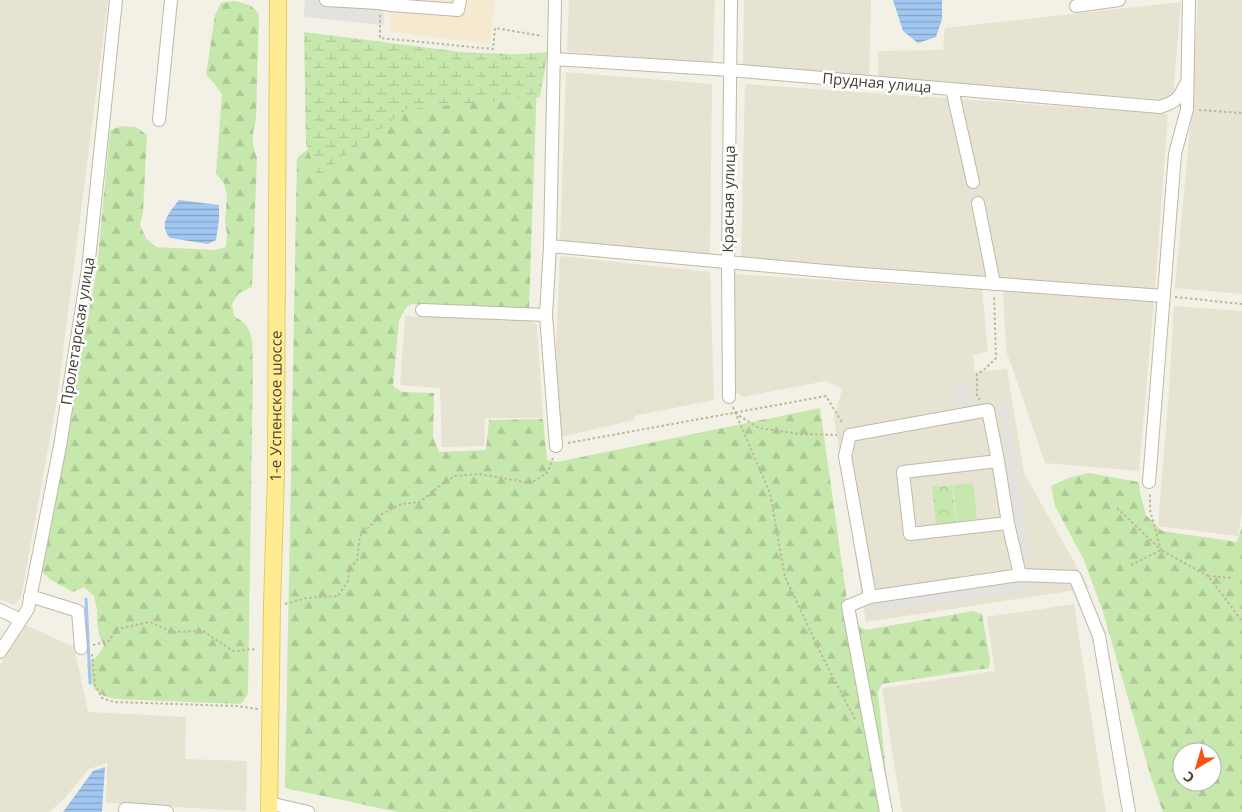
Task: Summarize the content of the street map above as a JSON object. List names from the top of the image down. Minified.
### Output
{"streets":{"main road":["1-е Успенское шоссе"],"street":["Прудная улица","Красная улица","Пролетарская улица"]},"crossings":[["Прудная улица","Красная улица"]],"north":"bottom left"}
